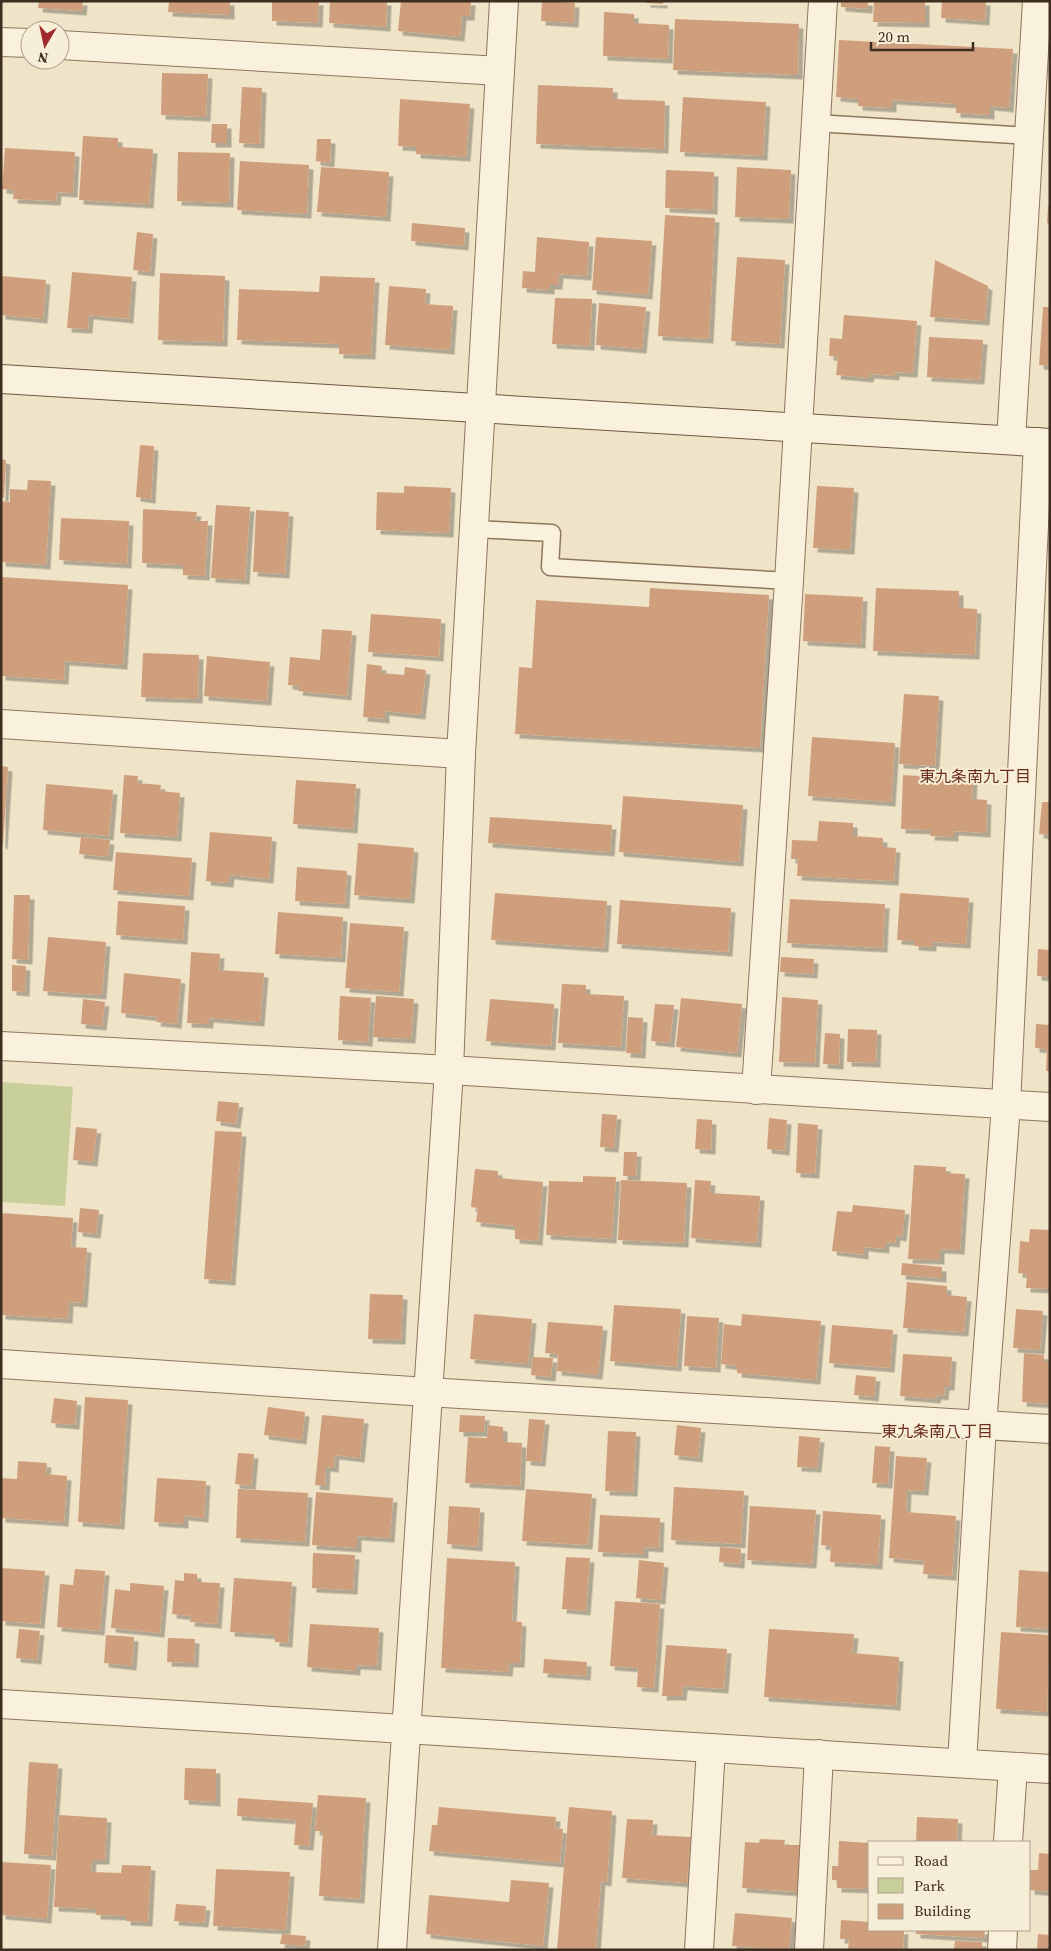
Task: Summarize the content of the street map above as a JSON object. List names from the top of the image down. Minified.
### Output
{"districts":["東九条南九丁目","東九条南八丁目"],"legend":["Road","Park","Building"],"scale_bar":"20 m","north":"bottom"}
